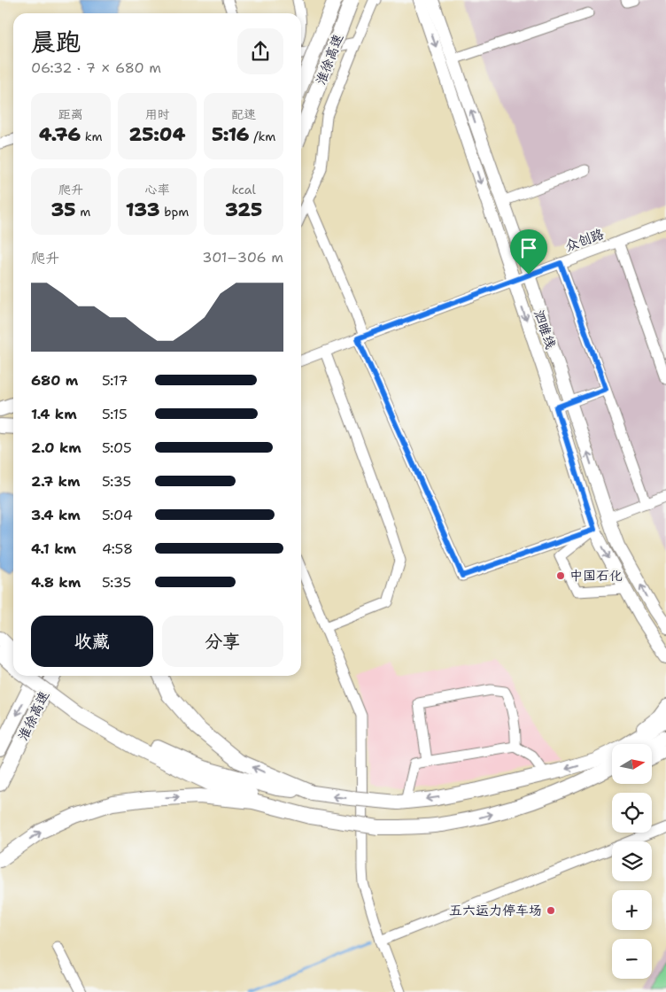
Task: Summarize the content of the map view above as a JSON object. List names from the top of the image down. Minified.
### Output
{"streets":{"highway":["淮徐高速"],"main road":["泗睢线"],"street":["众创路"]},"crossings":[["众创路","泗睢线"]],"places":["中国石化","五六运力停车场"],"north":"right","page":{"heading":["晨跑","06:32 · 7 × 680 m"],"stats":[["距离","4.76 km"],["用时","25:04"],["配速","5:16 /km"],["爬升","35 m"],["心率","133 bpm"],["kcal","325"]],"chart":["爬升","301–306 m"],"list":[{"name":"680 m","note":"5:17"},{"name":"1.4 km","note":"5:15"},{"name":"2.0 km","note":"5:05"},{"name":"2.7 km","note":"5:35"},{"name":"3.4 km","note":"5:04"},{"name":"4.1 km","note":"4:58"},{"name":"4.8 km","note":"5:35"}],"buttons":["收藏","分享"],"map_buttons":["+","−"]}}
